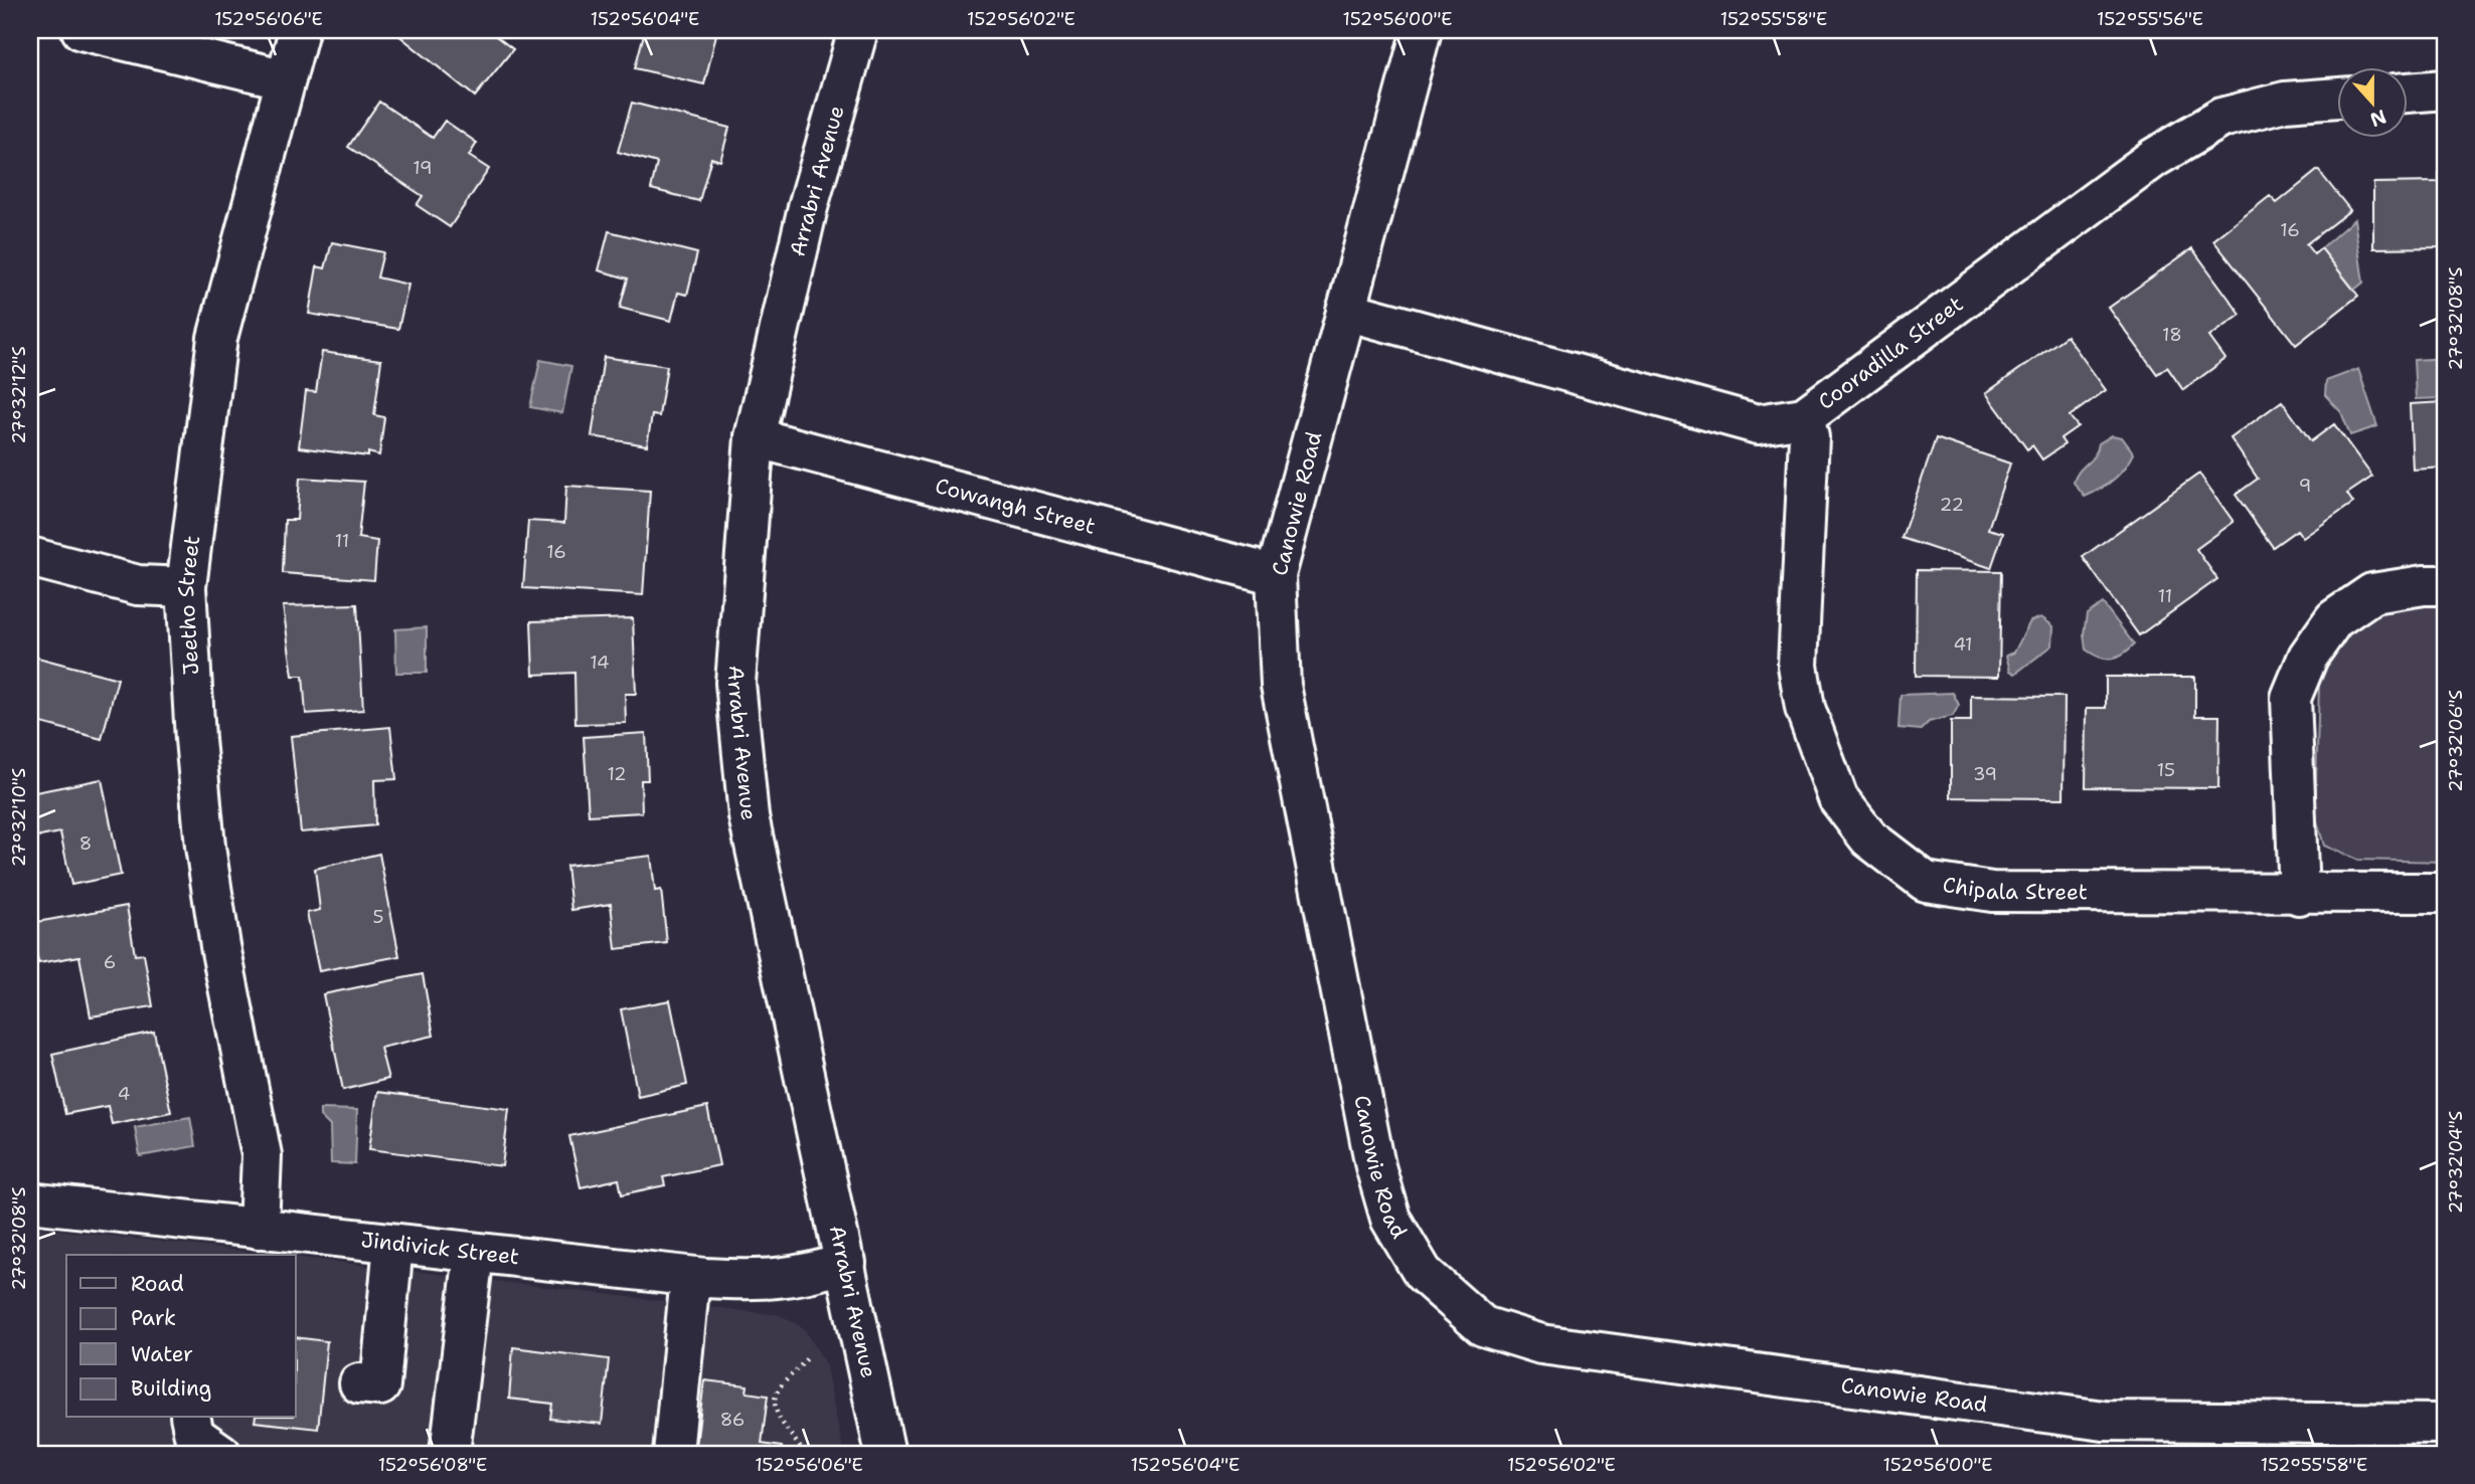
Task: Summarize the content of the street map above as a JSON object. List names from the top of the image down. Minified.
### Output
{"streets":{"street":["Arrabri Avenue","Cooradilla Street","Canowie Road","Cowangh Street","Jeetho Street","Chipala Street","Jindivick Street"]},"crossings":[["Arrabri Avenue","Cowangh Street"],["Arrabri Avenue","Jindivick Street"],["Cooradilla Street","Canowie Road"],["Cooradilla Street","Chipala Street"],["Canowie Road","Cowangh Street"],["Jeetho Street","Jindivick Street"]],"house_numbers":["19","16","18","9","22","11","16","11","41","14","15","12","39","8","5","6","4","86"],"legend":["Road","Park","Water","Building"],"north":"bottom","coordinates":["152°56'06\"E","152°56'04\"E","152°56'02\"E","152°56'00\"E","152°55'58\"E","152°55'56\"E","27°32'08\"S","27°32'12\"S","27°32'06\"S","27°32'10\"S","27°32'04\"S","152°56'08\"E"]}
